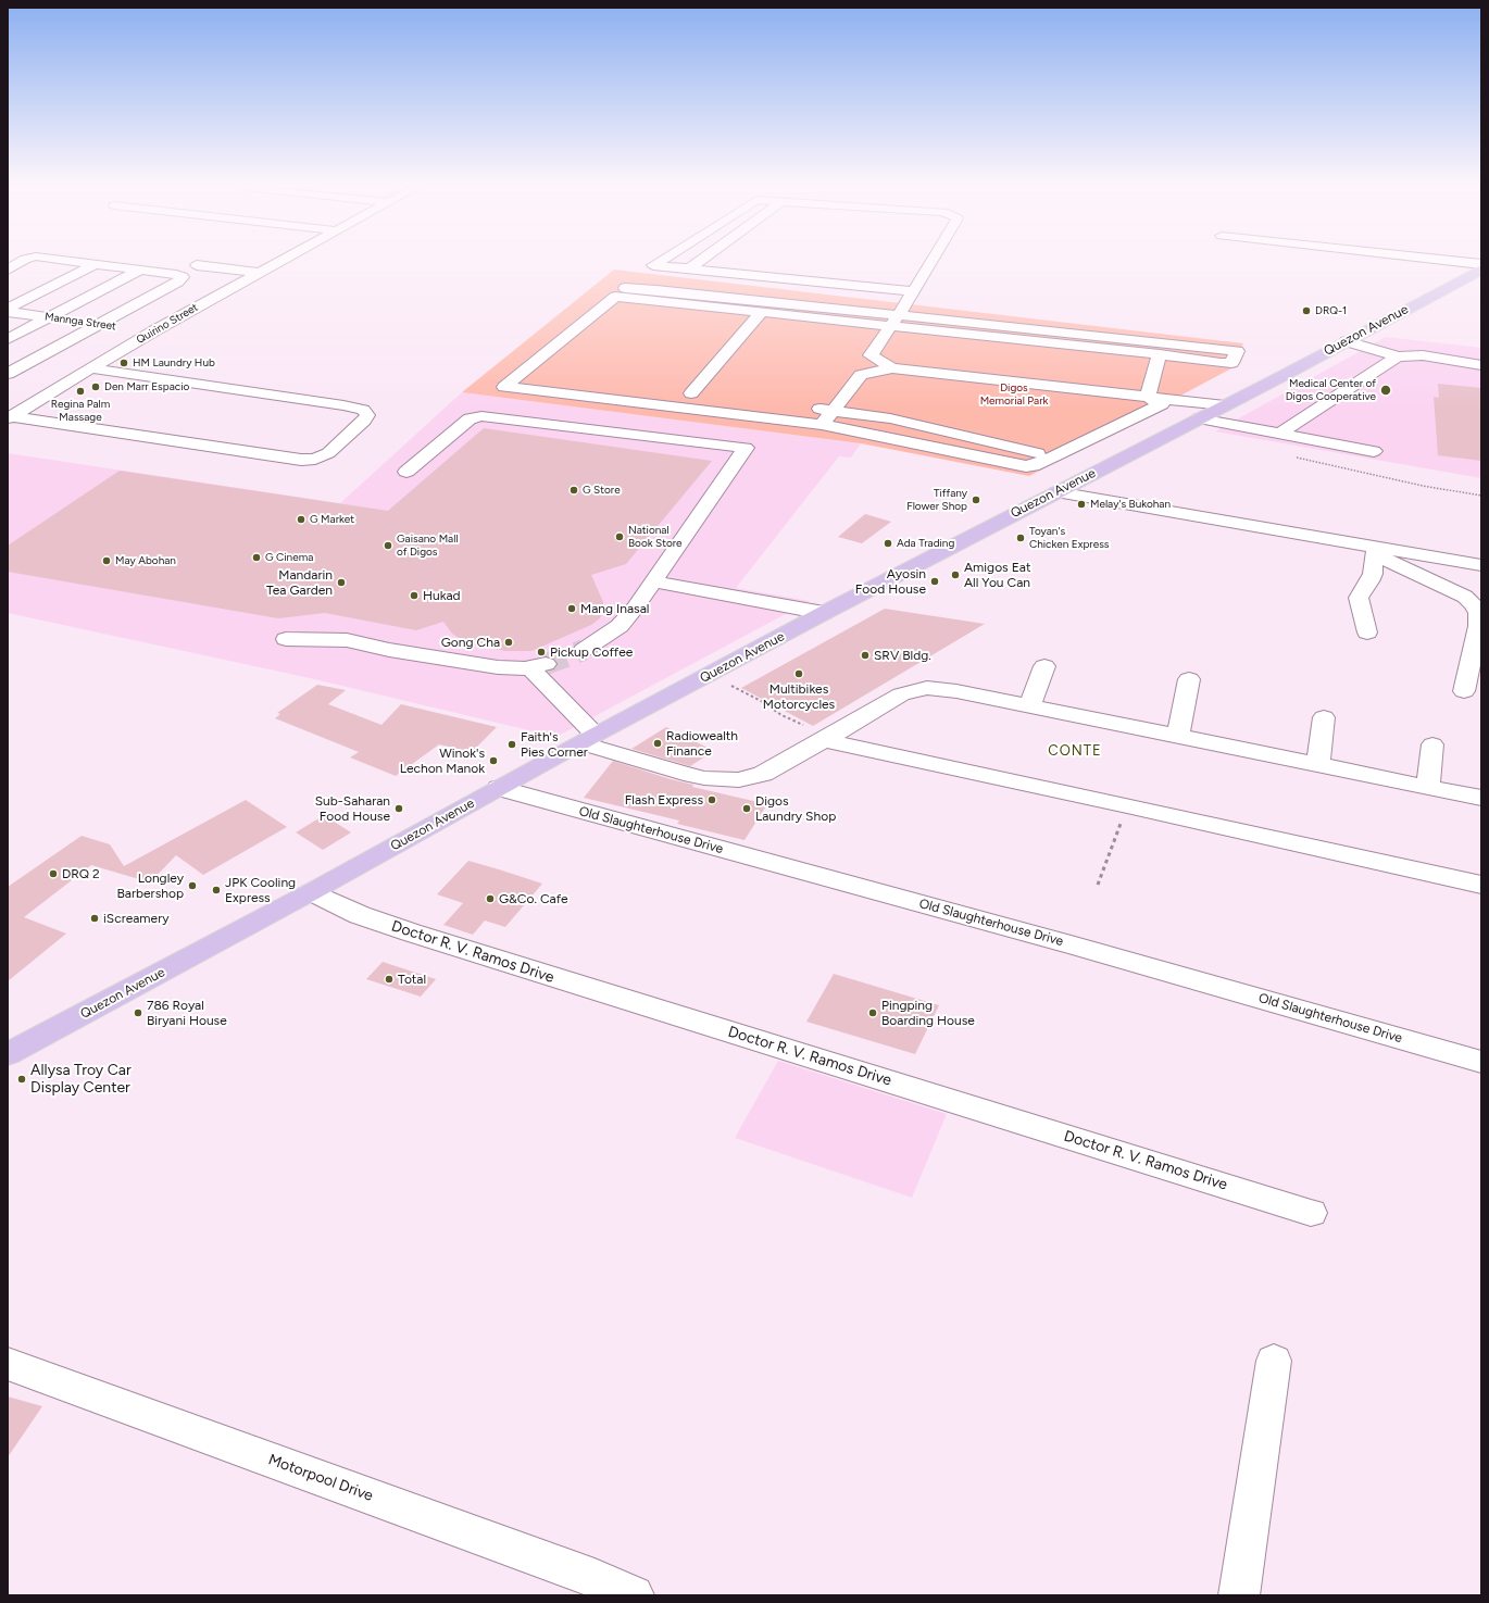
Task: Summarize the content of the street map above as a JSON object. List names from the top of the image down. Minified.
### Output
{"streets":{"main road":["Quezon Avenue"],"street":["Mannga Street","Quirino Street","Old Slaughterhouse Drive","Doctor R. V. Ramos Drive","Motorpool Drive"]},"crossings":[["Mannga Street","Quirino Street"],["Quezon Avenue","Old Slaughterhouse Drive"],["Quezon Avenue","Doctor R. V. Ramos Drive"]],"districts":["CONTE"],"parks":["Digos Memorial Park"],"places":["DRQ-1","HM Laundry Hub","Den Marr Espacio","Medical Center of Digos Cooperative","Regina Palm Massage","G Store","Tiffany Flower Shop","Melay's Bukohan","G Market","National Book Store","Toyan's Chicken Express","Ada Trading","Gaisano Mall of Digos","G Cinema","May Abohan","Amigos Eat All You Can","Ayosin Food House","Mandarin Tea Garden","Hukad","Mang Inasal","Gong Cha","Pickup Coffee","SRV Bldg.","Multibikes Motorcycles","Radiowealth Finance","Faith's Pies Corner","Winok's Lechon Manok","Flash Express","Sub-Saharan Food House","Digos Laundry Shop","DRQ 2","Longley Barbershop","JPK Cooling Express","G&Co. Cafe","iScreamery","Total","786 Royal Biryani House","Pingping Boarding House","Allysa Troy Car Display Center"]}
